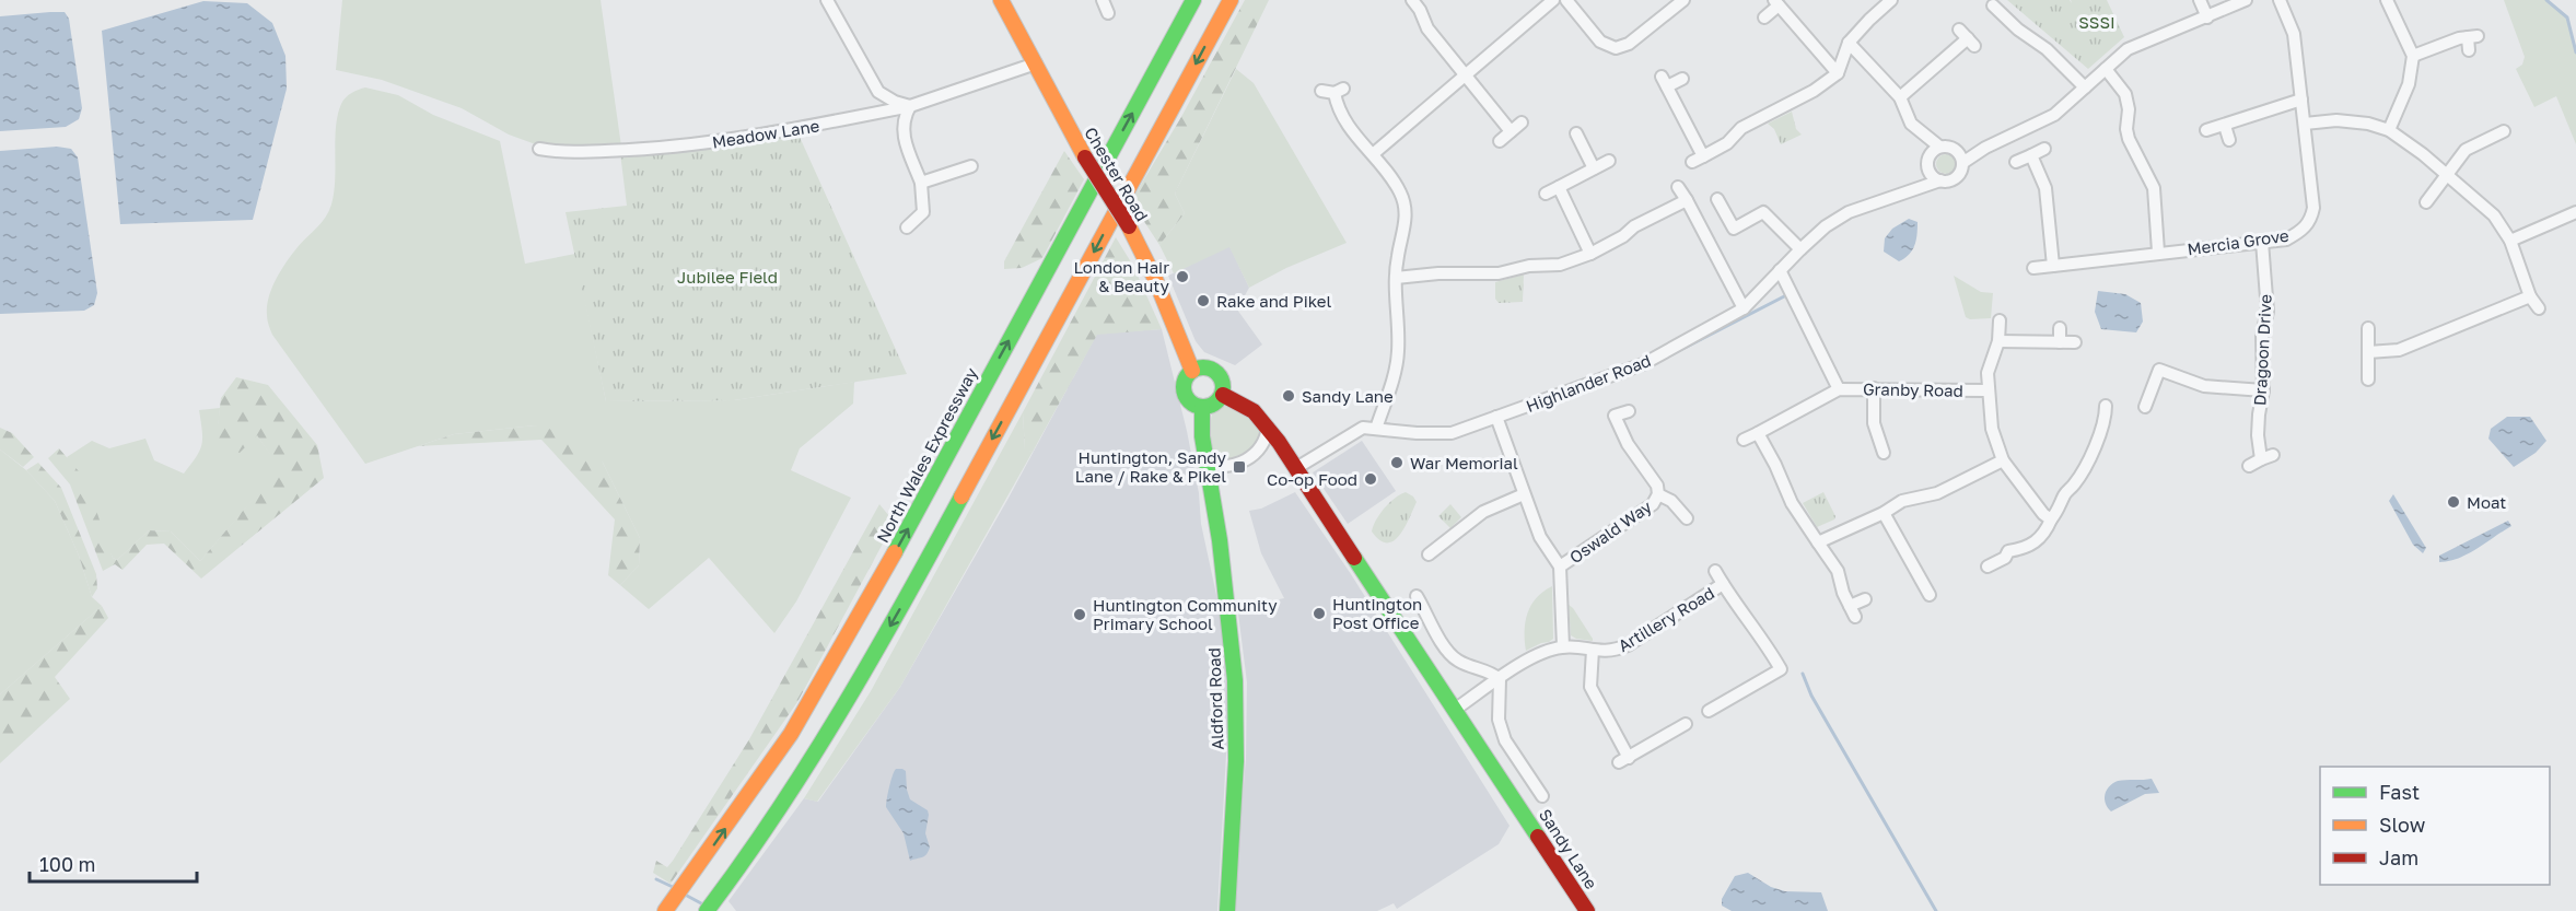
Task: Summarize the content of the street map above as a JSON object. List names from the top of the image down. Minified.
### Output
{"streets":{"main road":["Chester Road","North Wales Expressway","Aldford Road","Sandy Lane"],"street":["Meadow Lane","Mercia Grove","Dragoon Drive","Highlander Road","Granby Road","Oswald Way","Artillery Road"]},"crossings":[["Meadow Lane","Chester Road"],["Chester Road","Aldford Road"],["Chester Road","Sandy Lane"],["Mercia Grove","Dragoon Drive"],["Highlander Road","Sandy Lane"],["Artillery Road","Sandy Lane"],["Aldford Road","Sandy Lane"]],"parks":["SSSI","Jubilee Field"],"places":{"other":["London Hair & Beauty","Rake and Pikel","Sandy Lane","War Memorial","Co-op Food","Moat","Huntington Post Office","Huntington Community Primary School"],"transit":["Huntington, Sandy Lane / Rake & Pikel"]},"legend":["Fast","Slow","Jam"],"scale_bar":"100 m"}
